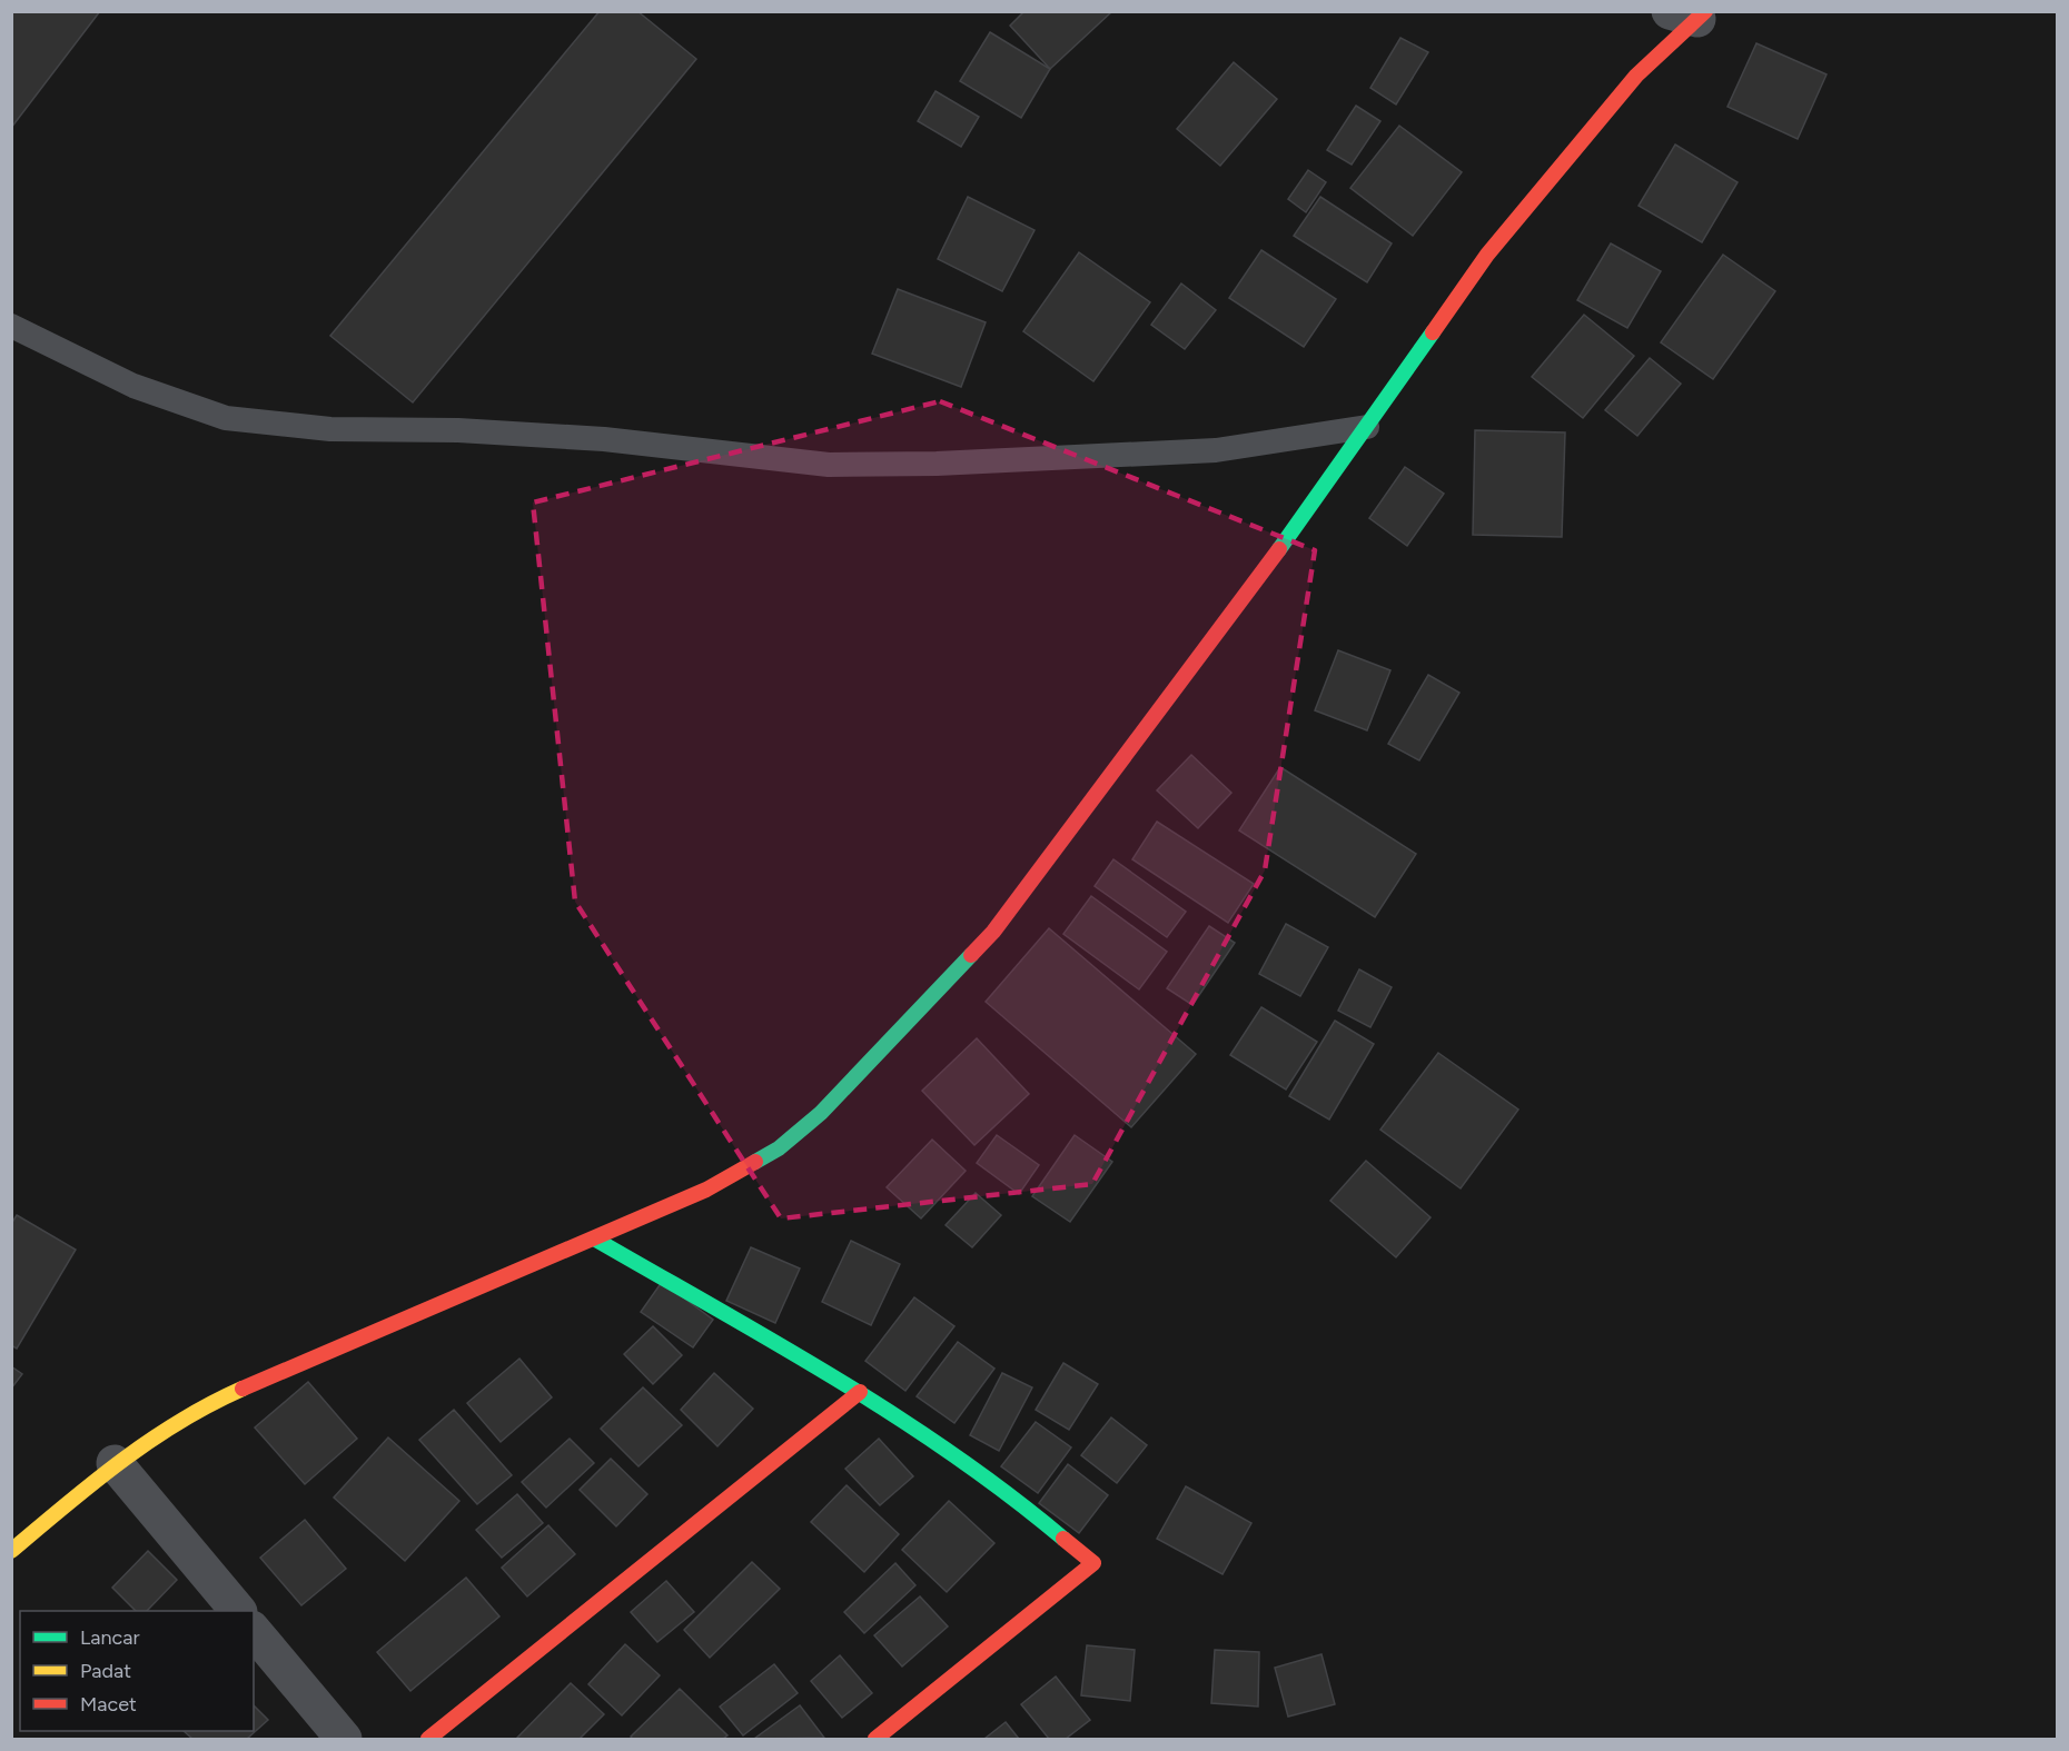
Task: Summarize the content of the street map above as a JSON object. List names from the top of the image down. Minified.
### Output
{"legend":["Lancar","Padat","Macet"]}
